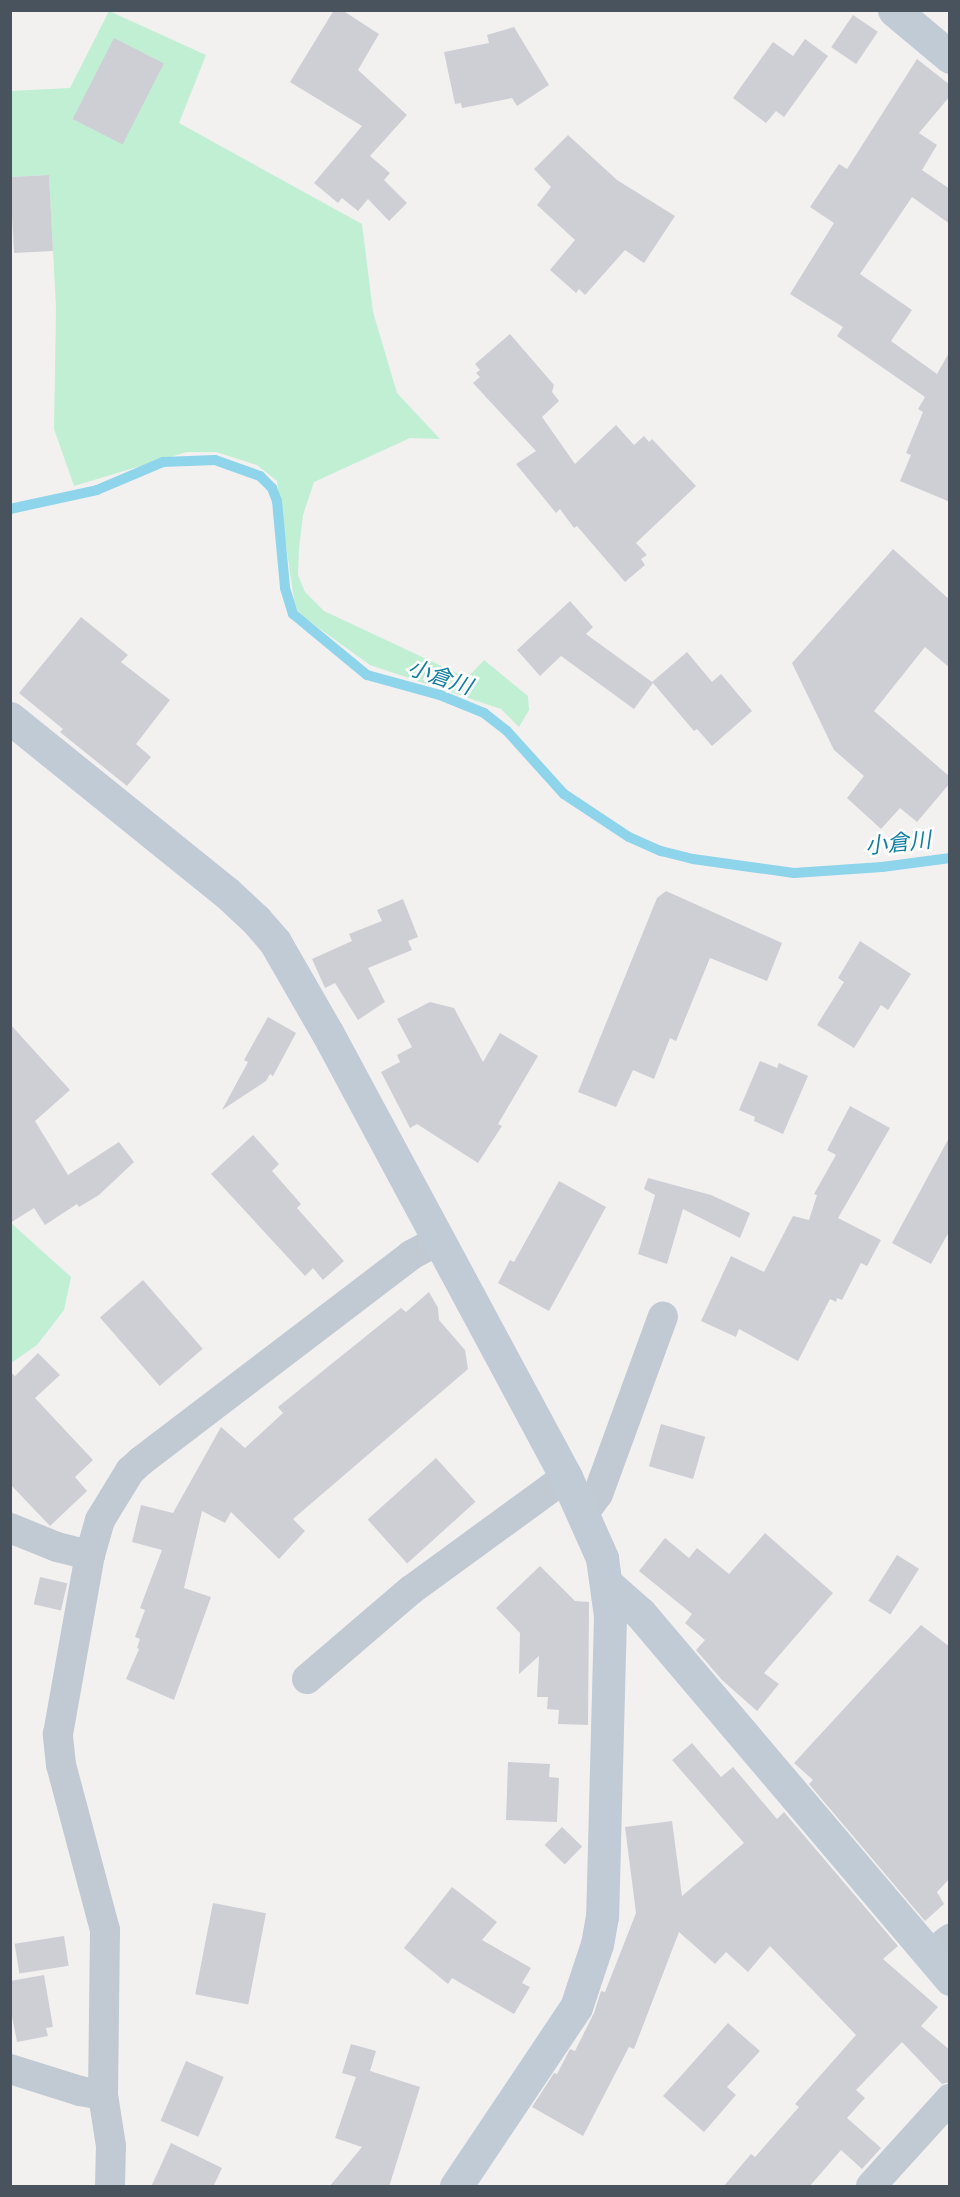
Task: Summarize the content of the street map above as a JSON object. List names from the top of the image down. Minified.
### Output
{"water":["小倉川"]}
